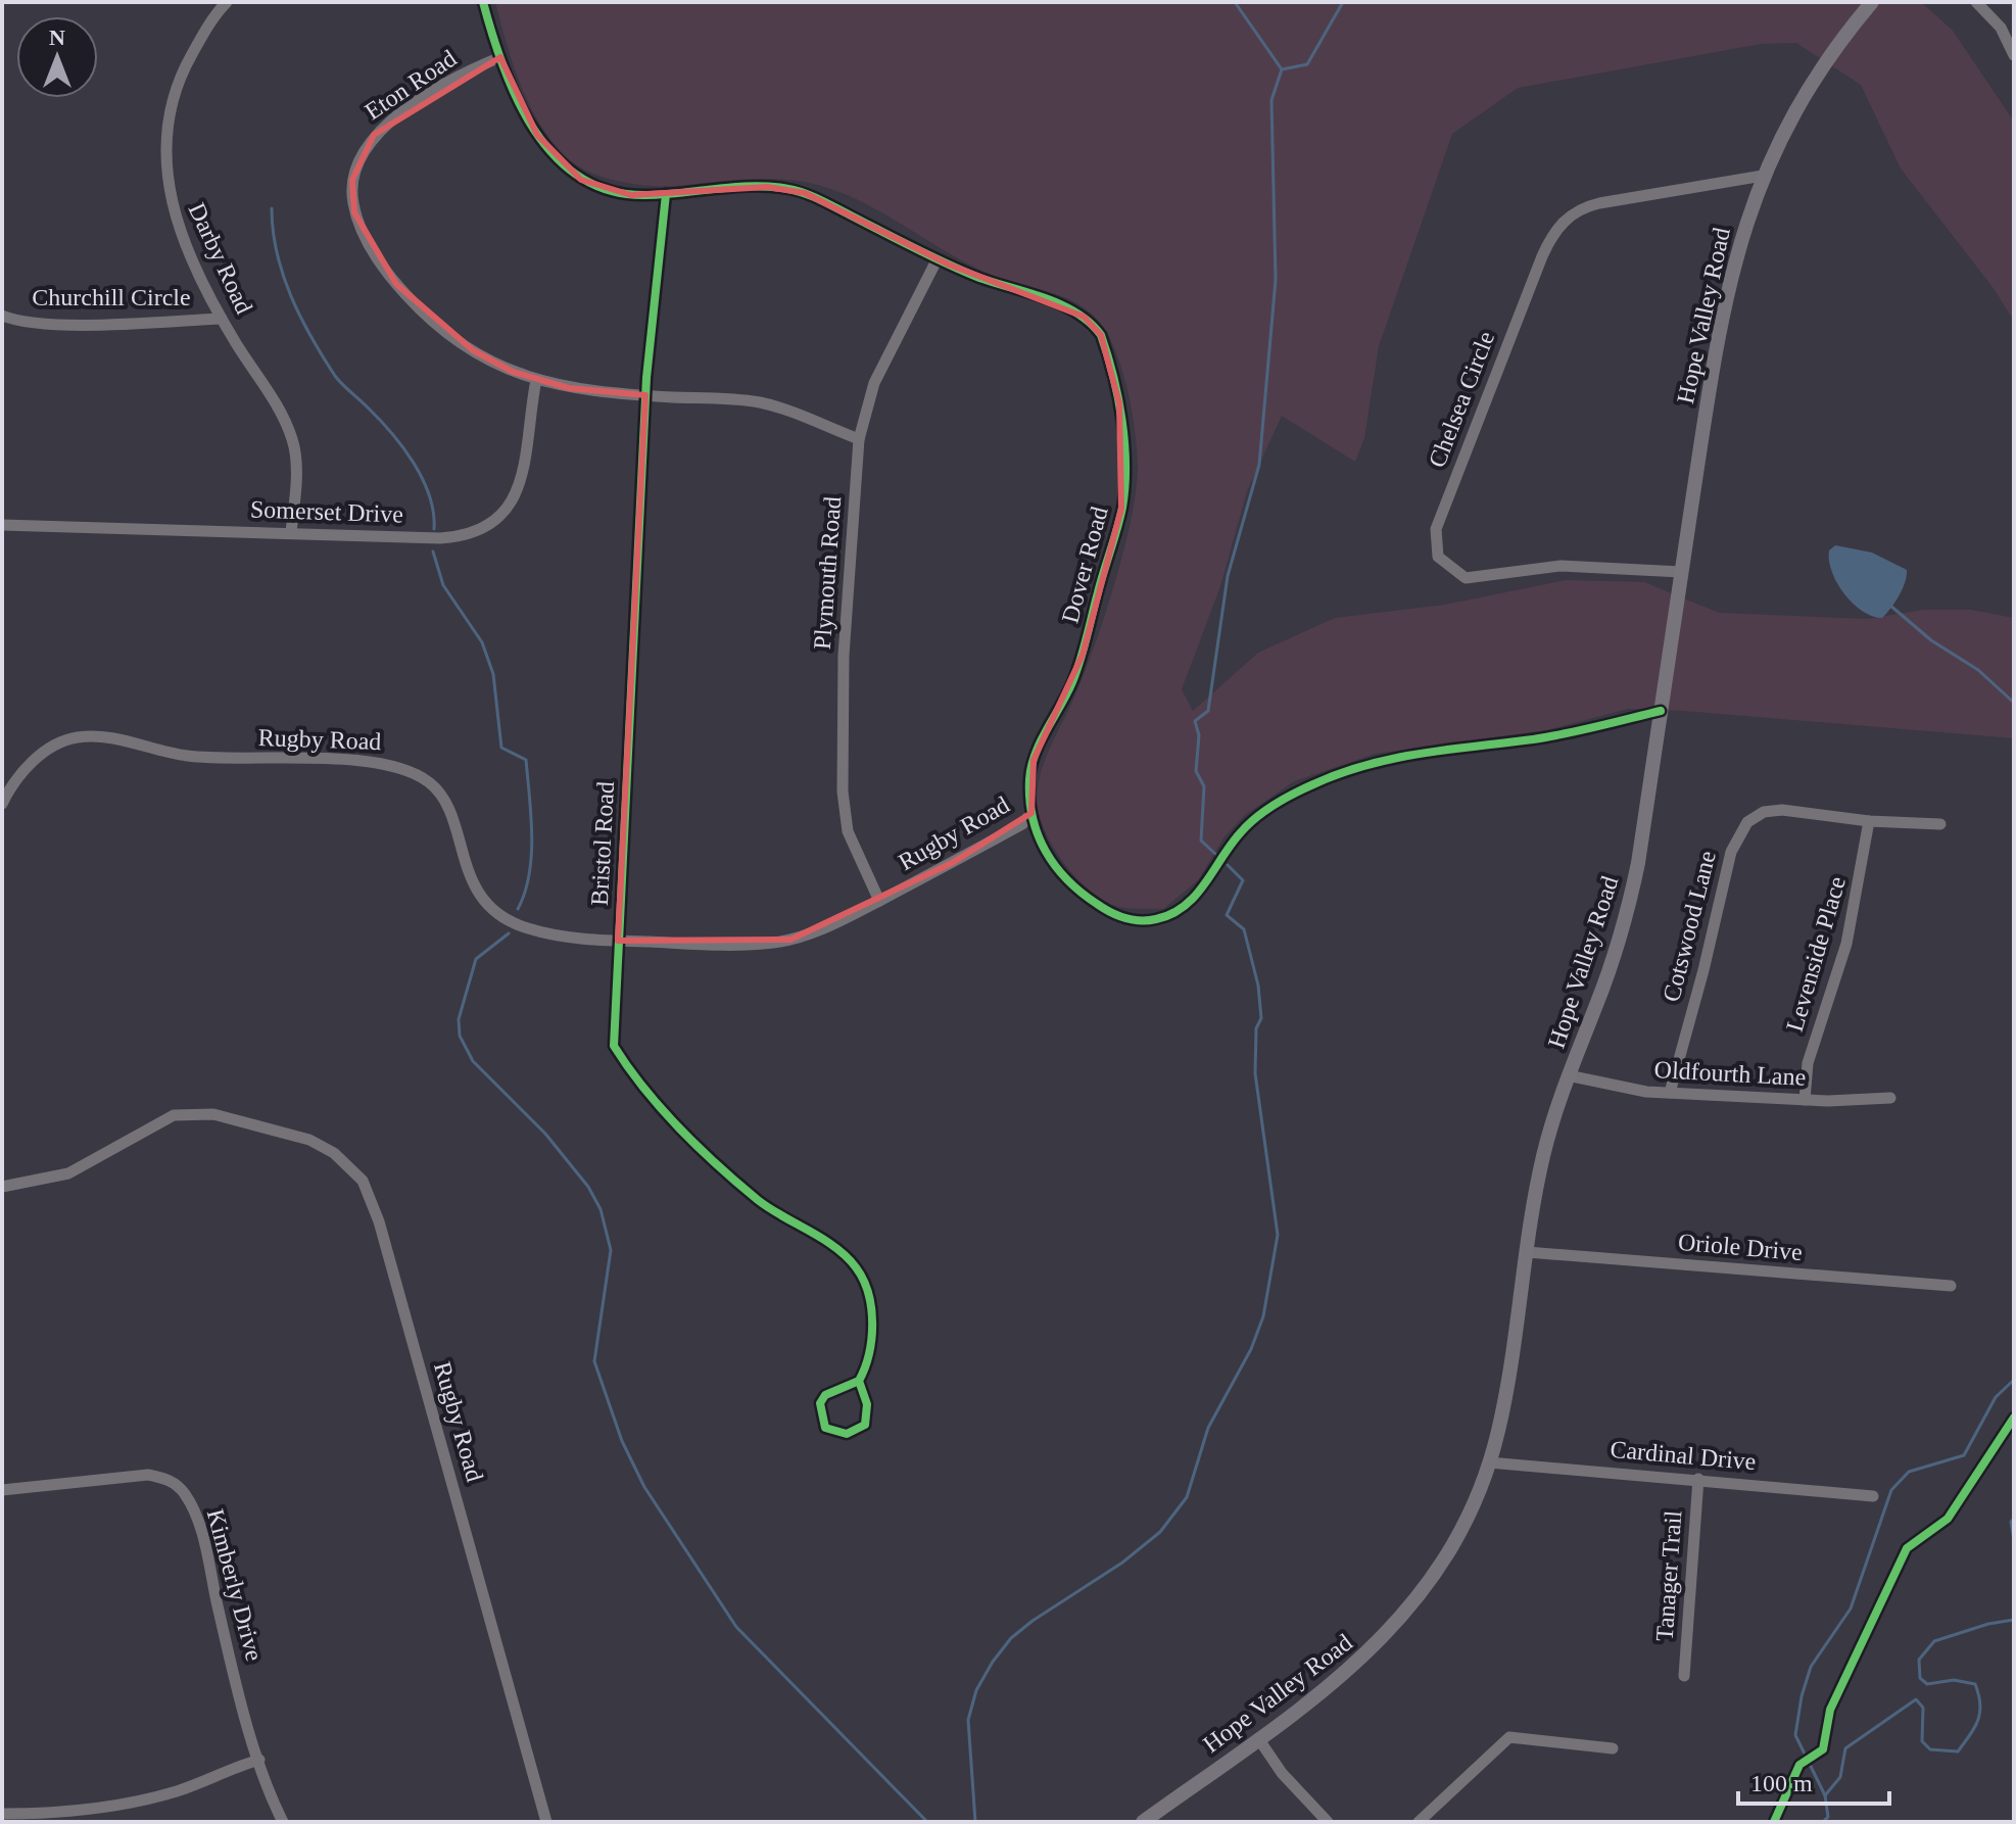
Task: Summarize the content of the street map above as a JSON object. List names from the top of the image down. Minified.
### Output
{"streets":{"main road":["Hope Valley Road"],"street":["Eton Road","Darby Road","Churchill Circle","Chelsea Circle","Somerset Drive","Dover Road","Plymouth Road","Rugby Road","Bristol Road","Cotswood Lane","Levenside Place","Oldfourth Lane","Oriole Drive","Cardinal Drive","Tanager Trail","Kimberly Drive"]},"crossings":[["Eton Road","Somerset Drive"],["Eton Road","Dover Road"],["Eton Road","Plymouth Road"],["Eton Road","Bristol Road"],["Darby Road","Churchill Circle"],["Darby Road","Somerset Drive"],["Hope Valley Road","Chelsea Circle"],["Hope Valley Road","Dover Road"],["Hope Valley Road","Oldfourth Lane"],["Hope Valley Road","Oriole Drive"],["Hope Valley Road","Cardinal Drive"],["Dover Road","Plymouth Road"],["Dover Road","Rugby Road"],["Dover Road","Bristol Road"],["Plymouth Road","Rugby Road"],["Rugby Road","Bristol Road"],["Cotswood Lane","Levenside Place"],["Cotswood Lane","Oldfourth Lane"],["Levenside Place","Oldfourth Lane"],["Cardinal Drive","Tanager Trail"]],"scale_bar":"100 m","north":"top"}
